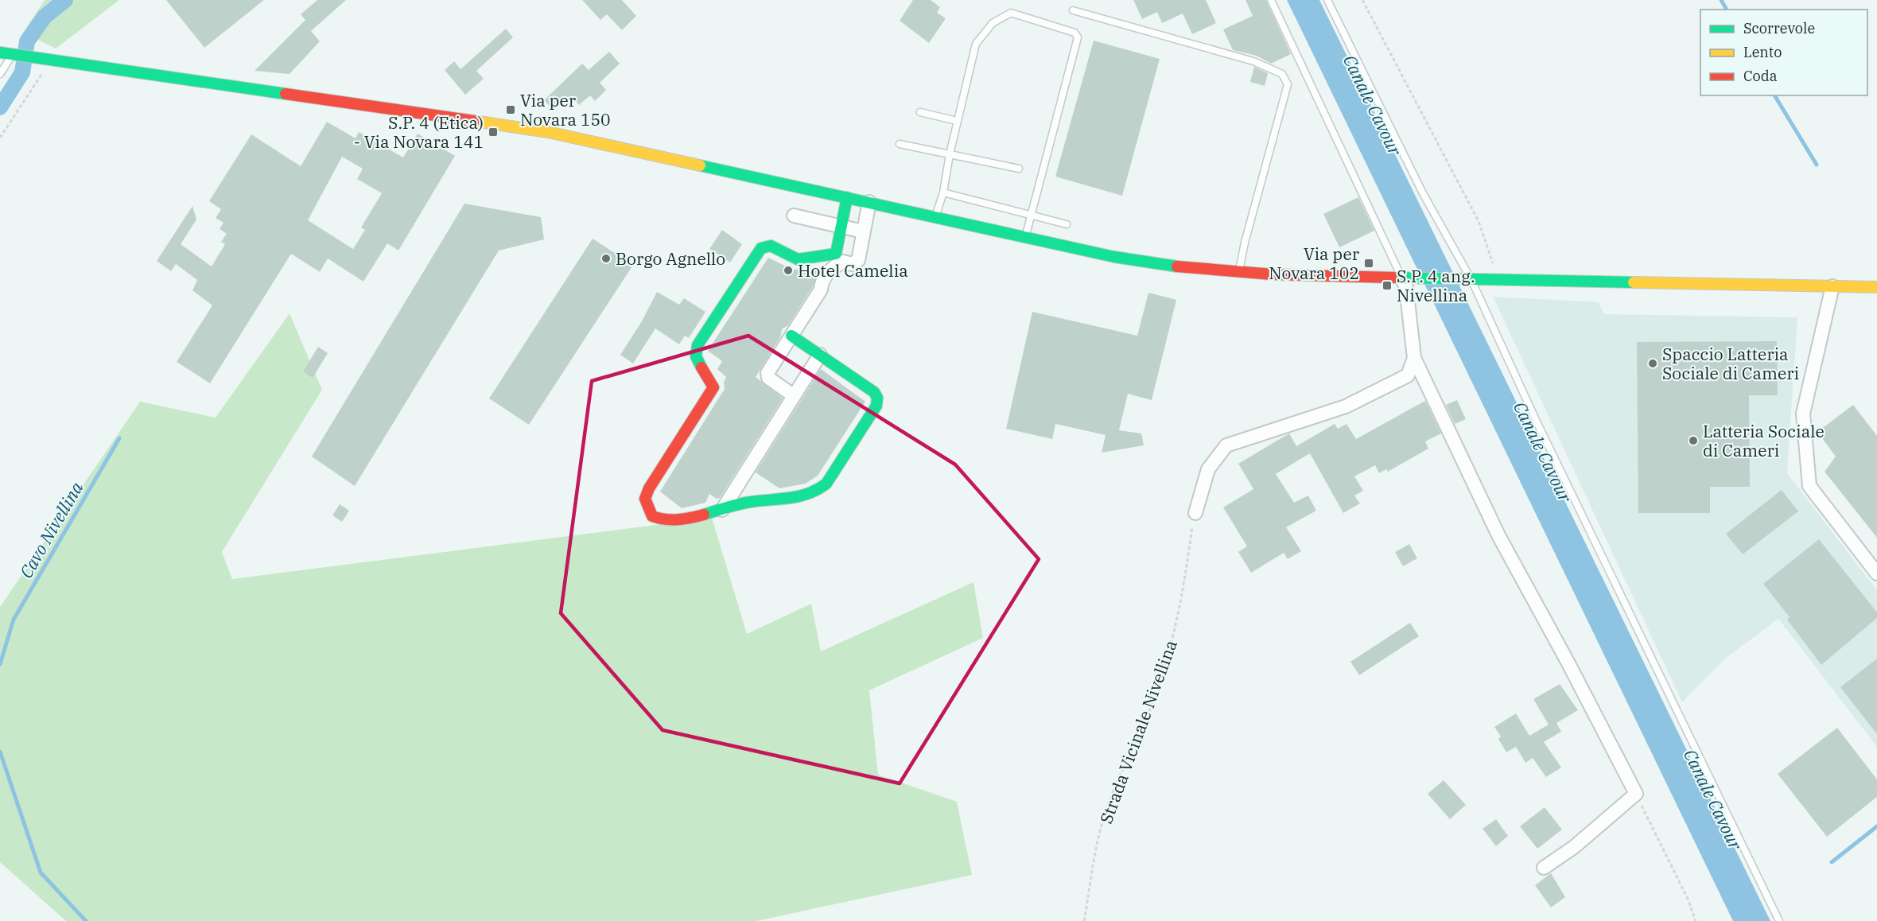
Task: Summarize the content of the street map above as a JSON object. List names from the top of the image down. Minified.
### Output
{"streets":{"path":["Strada Vicinale Nivellina"]},"water":["Canale Cavour","Cavo Nivellina"],"places":{"transit":["Via per Novara 150","S.P. 4 (Etica) - Via Novara 141","Via per Novara 102","S.P. 4 ang. Nivellina"],"other":["Borgo Agnello","Hotel Camelia","Spaccio Latteria Sociale di Cameri","Latteria Sociale di Cameri"]},"legend":["Scorrevole","Lento","Coda"]}
